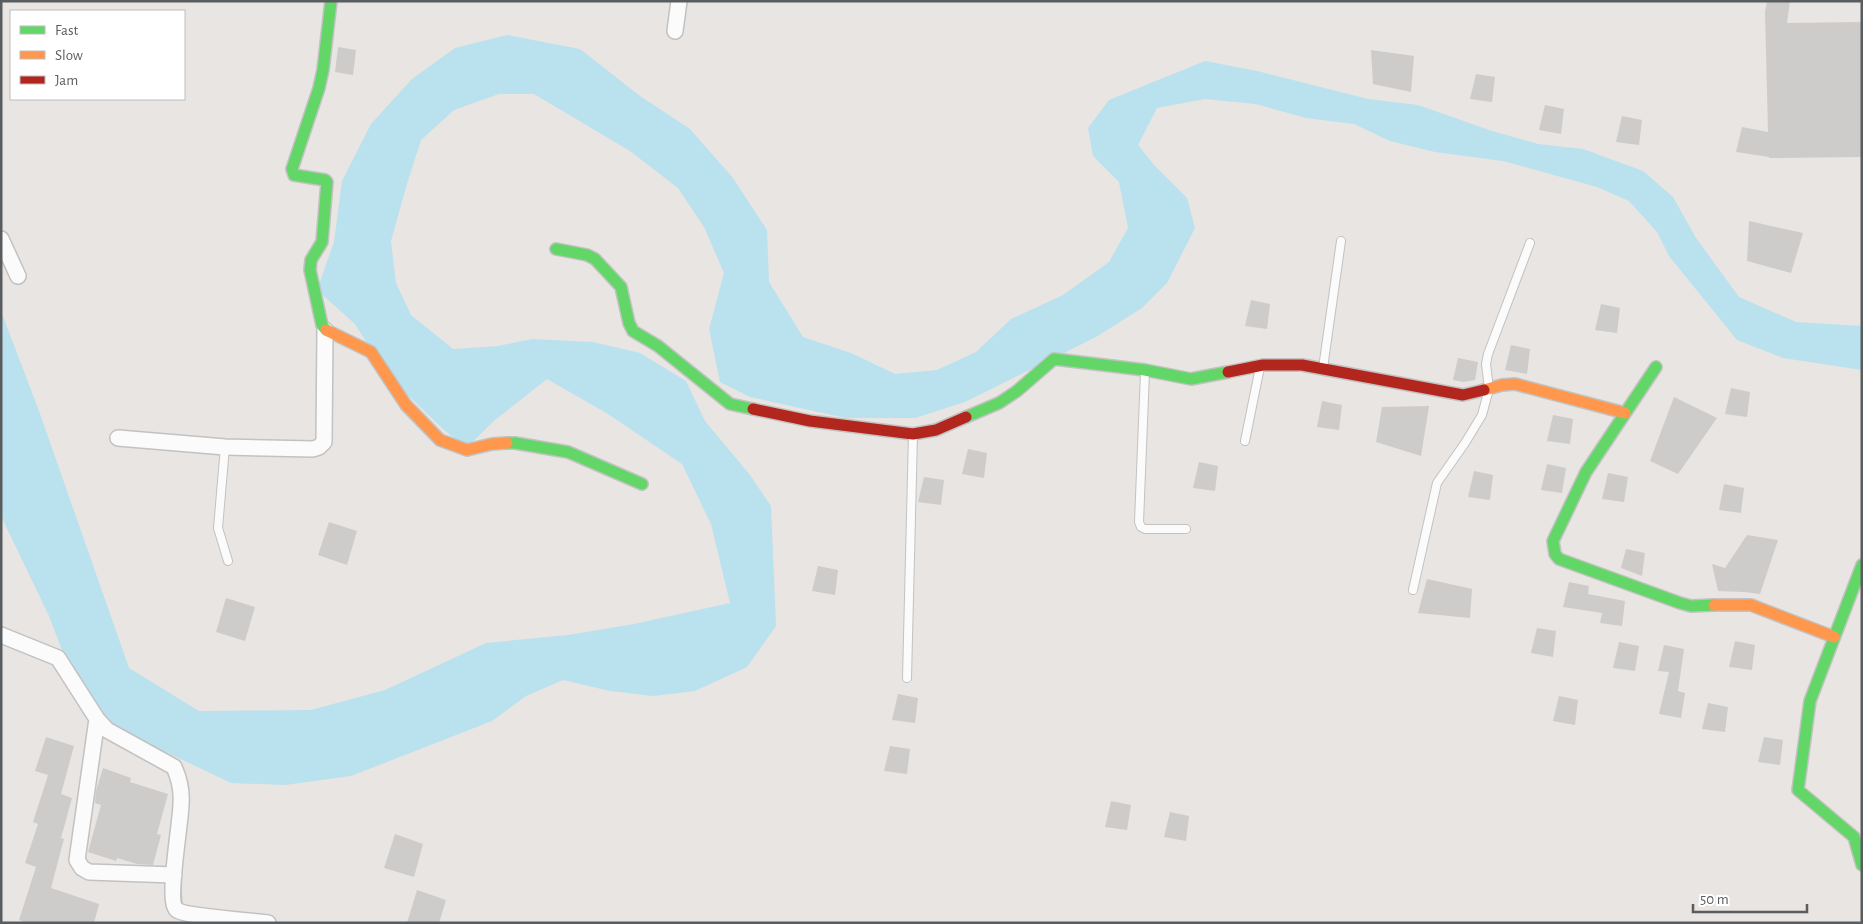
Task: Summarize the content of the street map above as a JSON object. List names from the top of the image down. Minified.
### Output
{"legend":["Fast","Slow","Jam"],"scale_bar":"50 m"}
